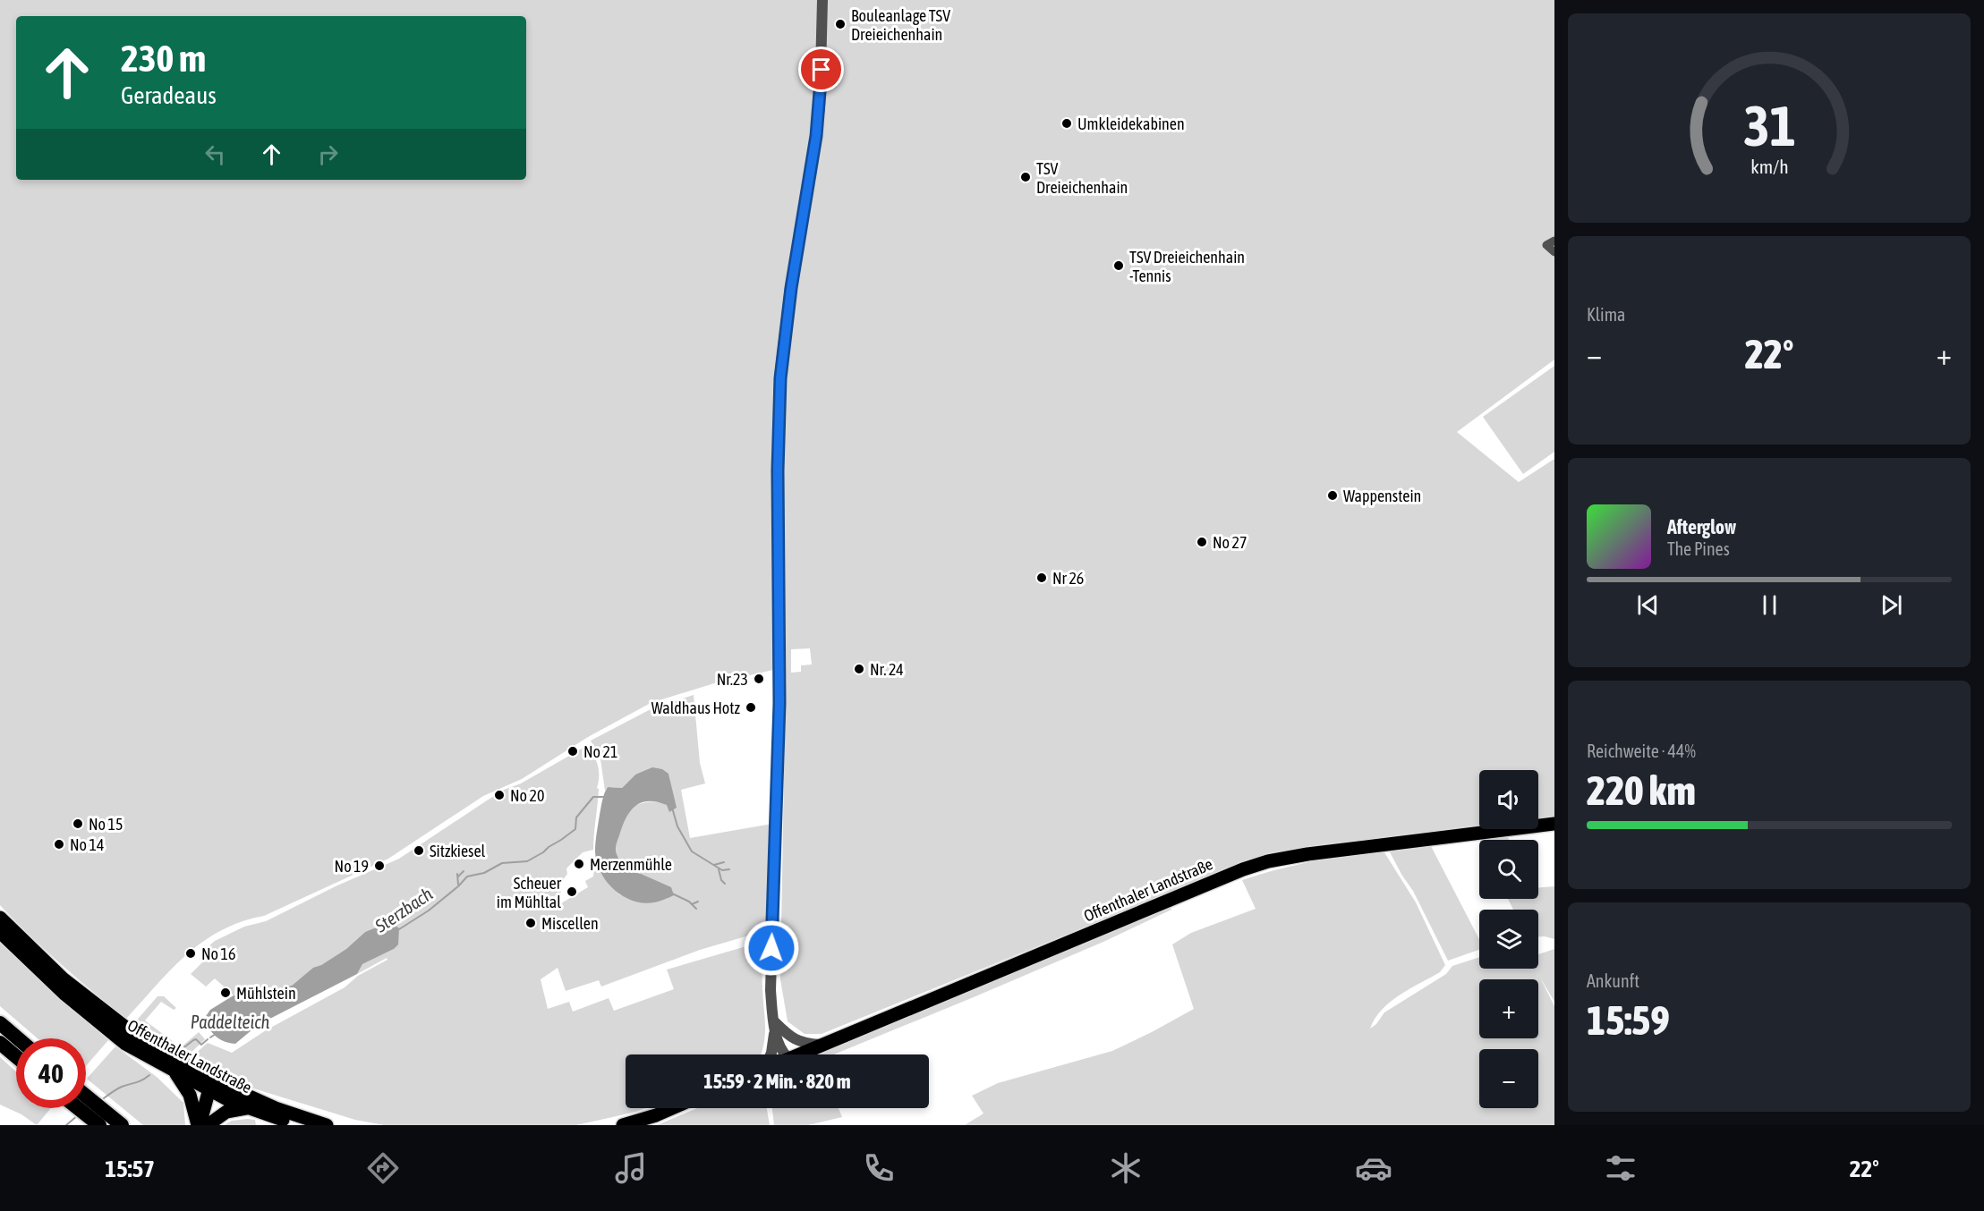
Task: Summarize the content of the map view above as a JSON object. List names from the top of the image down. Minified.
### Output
{"streets":{"main road":["Offenthaler Landstraße"]},"water":["Sterzbach","Paddelteich"],"places":["Bouleanlage TSV Dreieichenhain","Umkleidekabinen","TSV Dreieichenhain","TSV Dreieichenhain -Tennis","Wappenstein","No 27","Nr 26","Nr. 24","Nr.23","Waldhaus Hotz","No 21","No 20","No 15","No 14","Sitzkiesel","Merzenmühle","No 19","Scheuer im Mühltal","Miscellen","No 16","Mühlstein"],"page":{"turn":["230 m","Geradeaus"],"tile":["Klima",["Reichweite · 44%","220 km"],["Ankunft","15:59"]],"heat":["−","22°","+"],"song":["Afterglow","The Pines"],"map_buttons":["+","−"],"limit":"40","trip":"15:59 · 2 Min. · 820 m","tabs":["15:57","22°"],"gauge":["31","km/h"]}}
